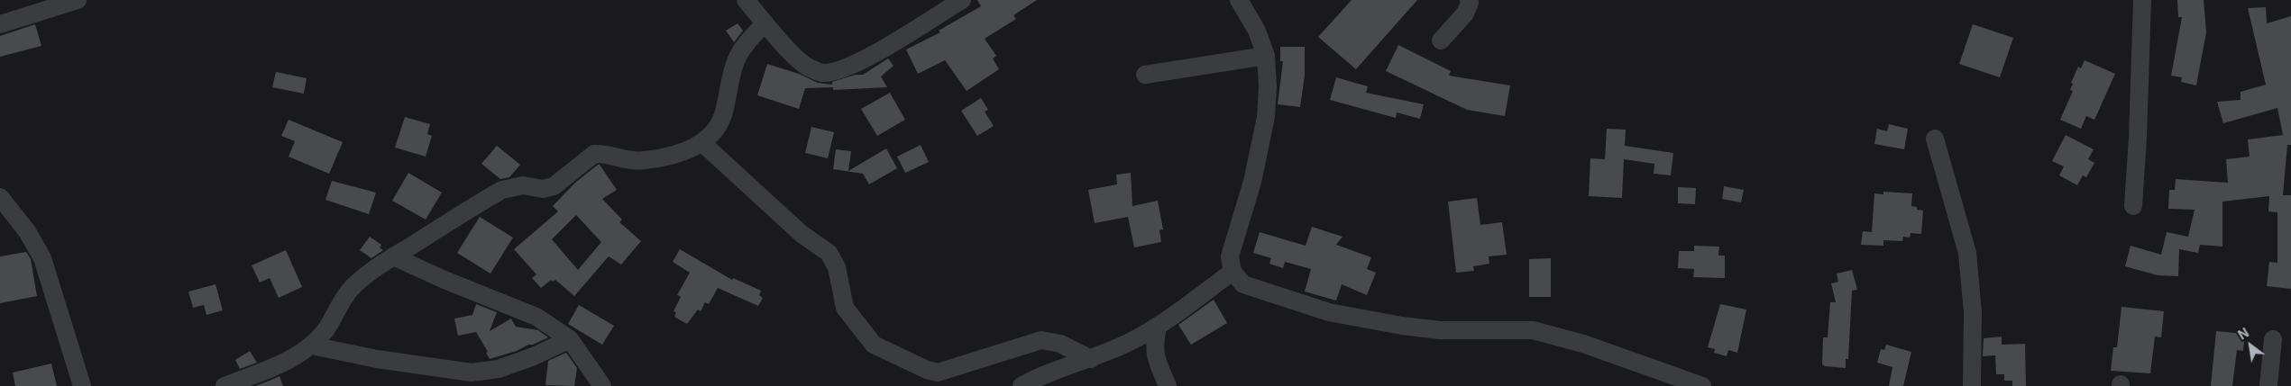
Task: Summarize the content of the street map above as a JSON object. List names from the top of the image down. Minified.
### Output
{"north":"top left"}
